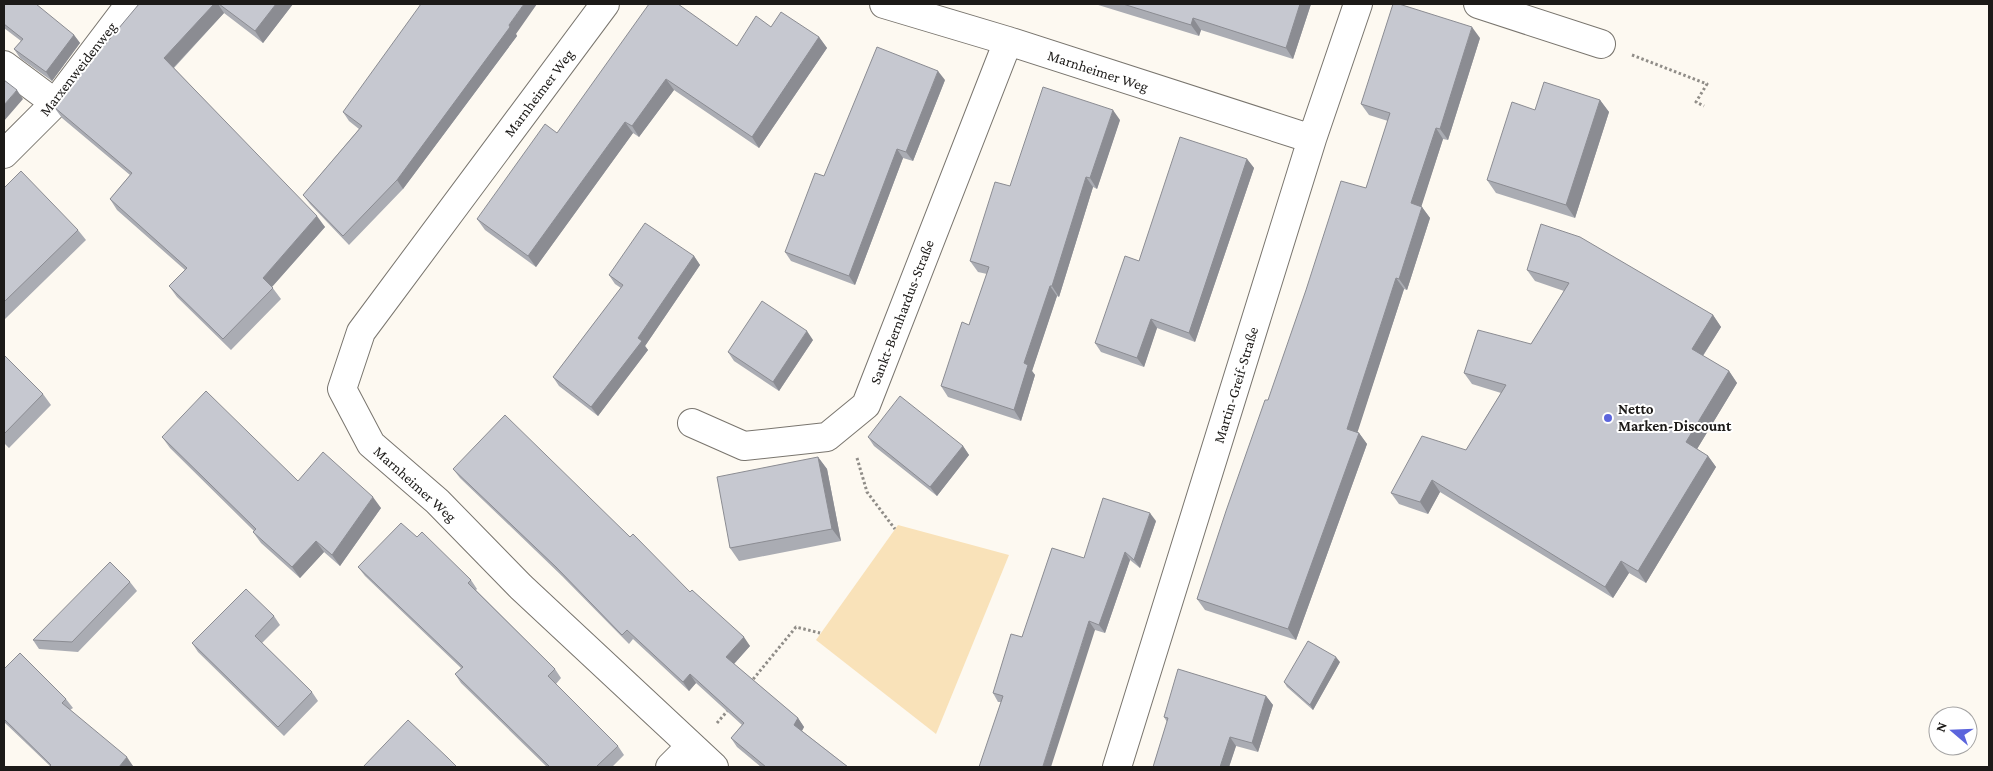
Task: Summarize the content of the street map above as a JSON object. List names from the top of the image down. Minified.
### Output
{"streets":{"street":["Marxenweidenweg","Marnheimer Weg","Sankt-Bernhardus-Straße","Martin-Greif-Straße"]},"crossings":[["Marnheimer Weg","Sankt-Bernhardus-Straße"],["Marnheimer Weg","Martin-Greif-Straße"]],"places":["Netto Marken-Discount"],"north":"left"}
